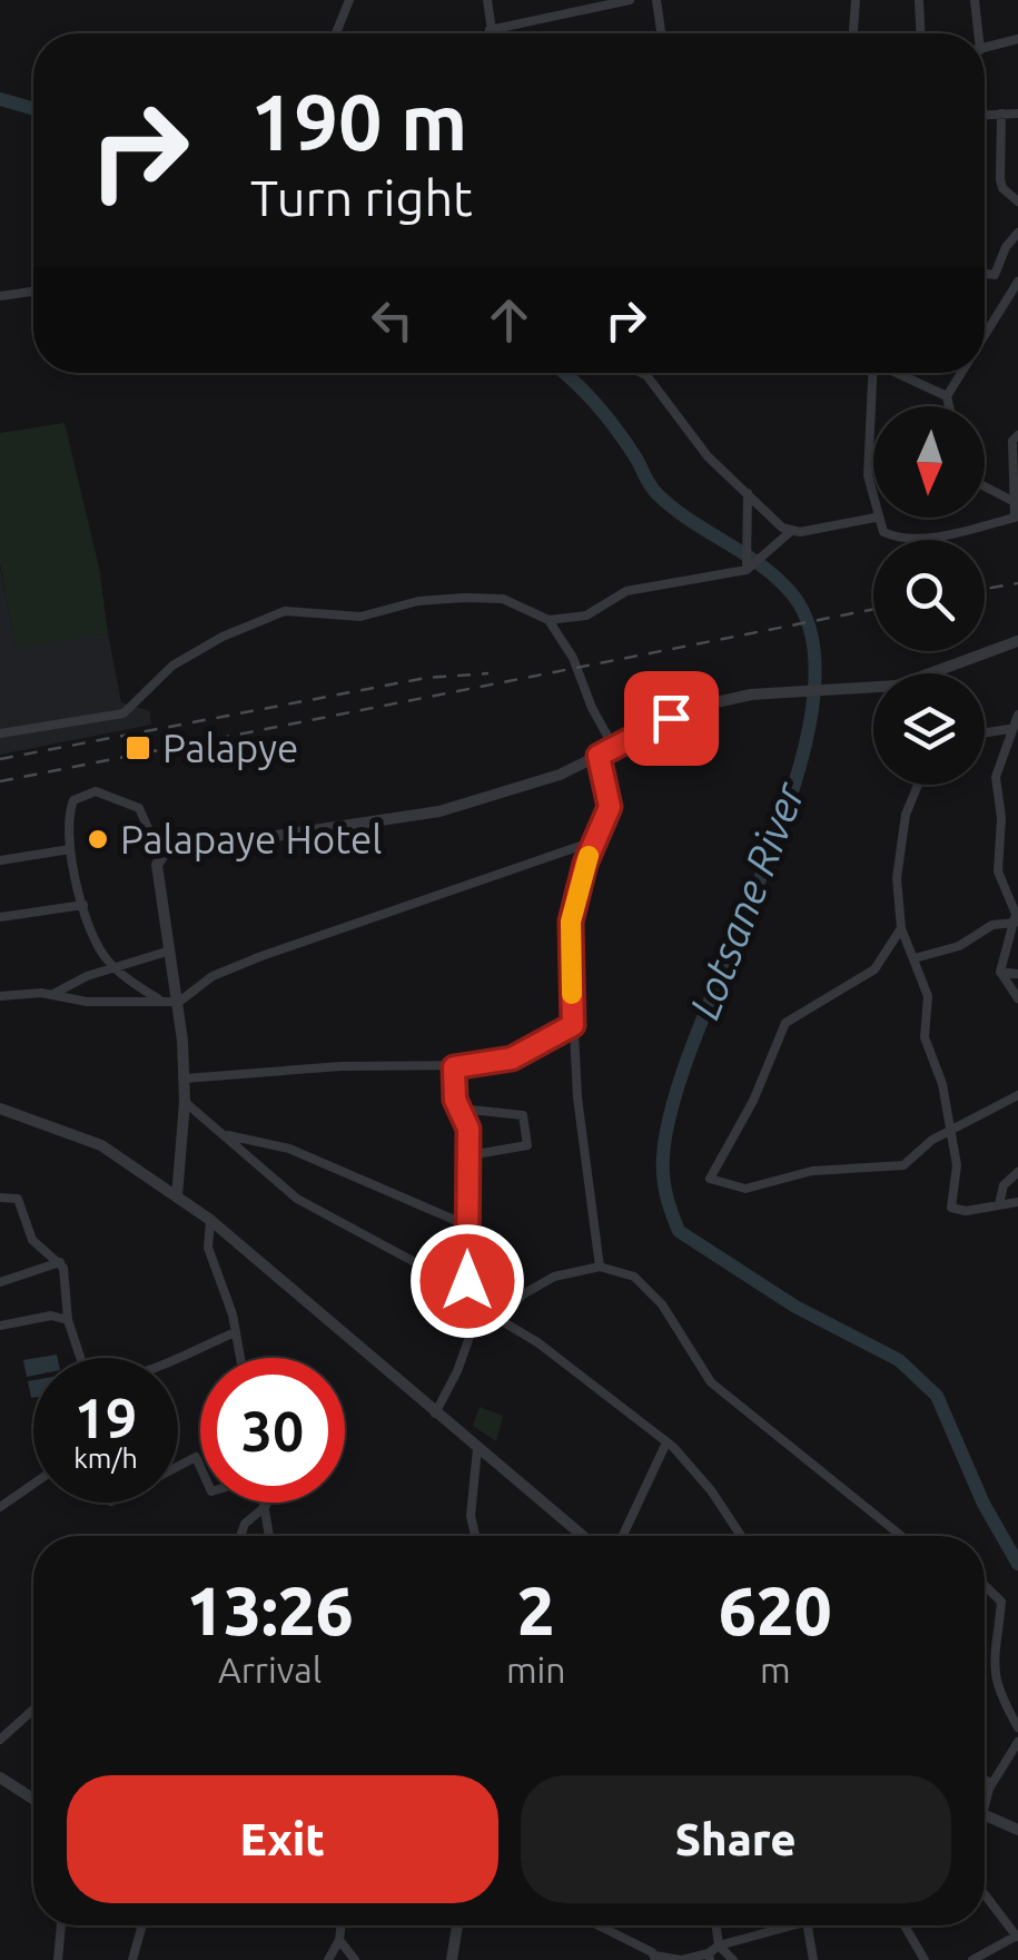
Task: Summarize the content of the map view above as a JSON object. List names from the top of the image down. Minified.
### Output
{"water":["Lotsane River"],"places":{"transit":["Palapye"],"other":["Palapaye Hotel"]},"north":"bottom","page":{"turn":["190 m","Turn right"],"speed":"19 km/h","limit":"30","eta":["13:26","Arrival","2","min","620","m"],"buttons":["Exit","Share"]}}
